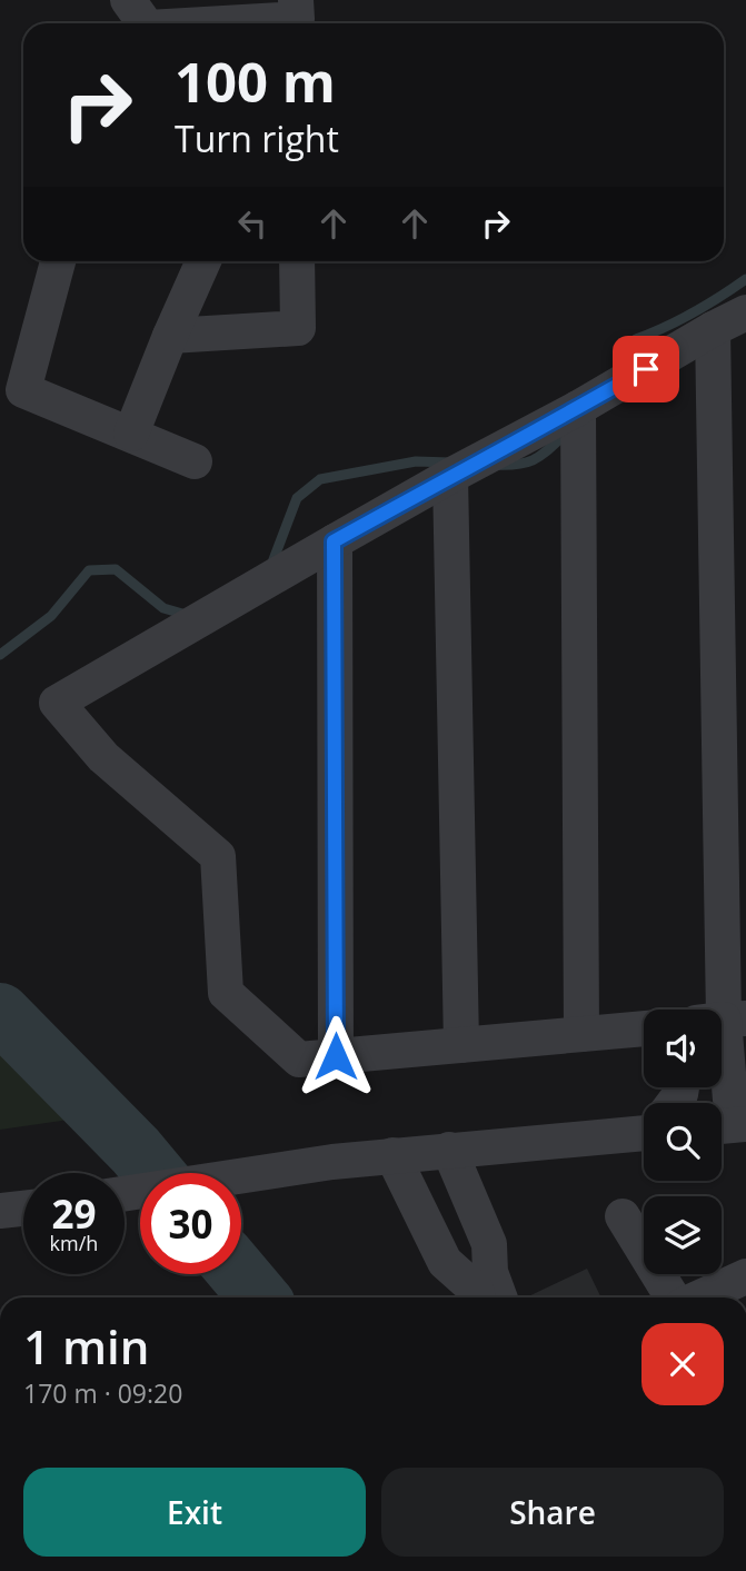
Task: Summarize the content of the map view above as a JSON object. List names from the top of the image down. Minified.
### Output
{"page":{"turn":["100 m","Turn right"],"speed":"29 km/h","limit":"30","heading":["1 min","170 m · 09:20"],"buttons":["Exit","Share"]}}
